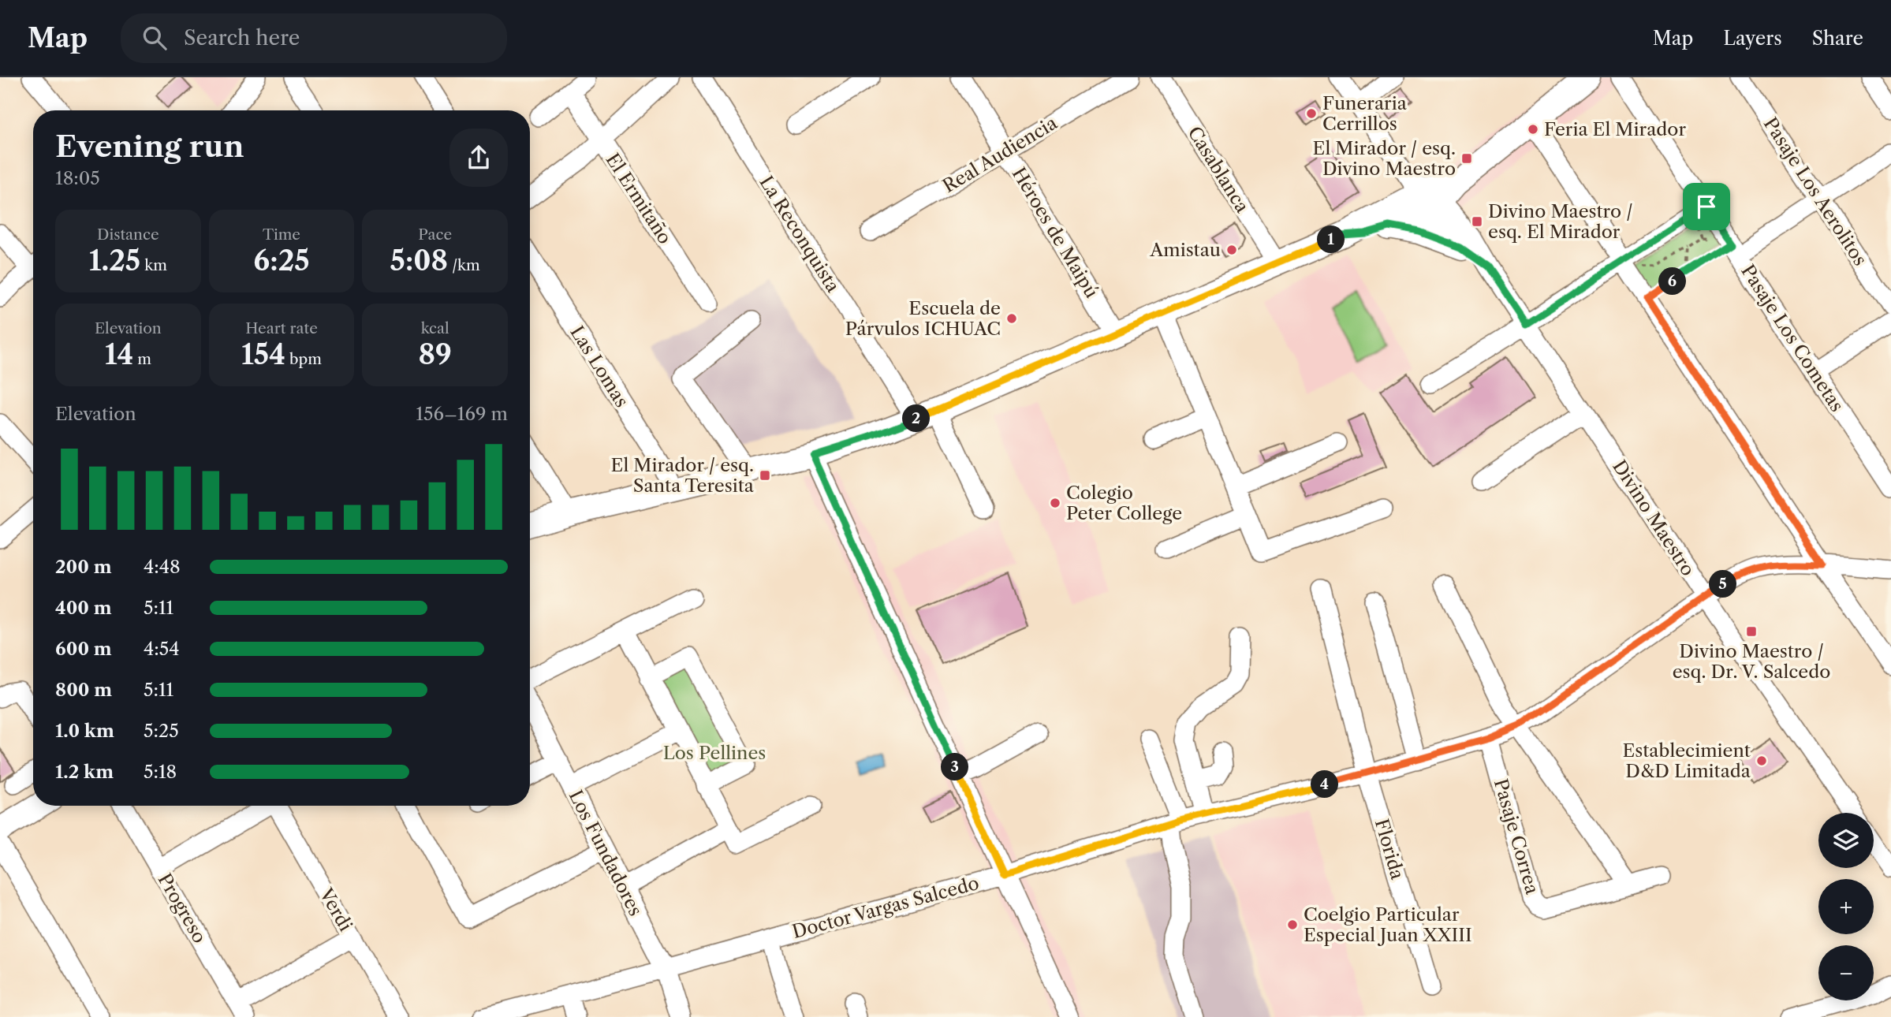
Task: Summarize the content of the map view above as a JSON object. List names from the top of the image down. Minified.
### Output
{"streets":{"street":["Real Audiencia","Casablanca","Pasaje Los Aerolitos","El Ermitaño","Héroes de Maipú","La Reconquista","Pasaje Los Cometas","Las Lomas","Divino Maestro","Pasaje Correa","Florida","Los Fundadores","Doctor Vargas Salcedo","Progreso","Verdi"]},"crossings":[["Real Audiencia","Héroes de Maipú"],["Divino Maestro","Doctor Vargas Salcedo"],["Pasaje Correa","Doctor Vargas Salcedo"],["Florida","Doctor Vargas Salcedo"],["Los Fundadores","Doctor Vargas Salcedo"]],"parks":["Los Pellines"],"places":{"other":["Funeraria Cerrillos","Feria El Mirador","Amistau","Escuela de Párvulos ICHUAC","Colegio Peter College","Establecimient D&D Limitada","Coelgio Particular Especial Juan XXIII"],"transit":["El Mirador / esq. Divino Maestro","Divino Maestro / esq. El Mirador","El Mirador / esq. Santa Teresita","Divino Maestro / esq. Dr. V. Salcedo"]},"page":{"header":"Map","search":"Search here","nav":["Map","Layers","Share"],"heading":["Evening run","18:05"],"stats":[["Distance","1.25 km"],["Time","6:25"],["Pace","5:08 /km"],["Elevation","14 m"],["Heart rate","154 bpm"],["kcal","89"]],"pins":["1","6","2","5","3","4"],"chart":["Elevation","156–169 m"],"list":[{"name":"200 m","note":"4:48"},{"name":"400 m","note":"5:11"},{"name":"600 m","note":"4:54"},{"name":"800 m","note":"5:11"},{"name":"1.0 km","note":"5:25"},{"name":"1.2 km","note":"5:18"}],"map_buttons":["+","−"]}}
